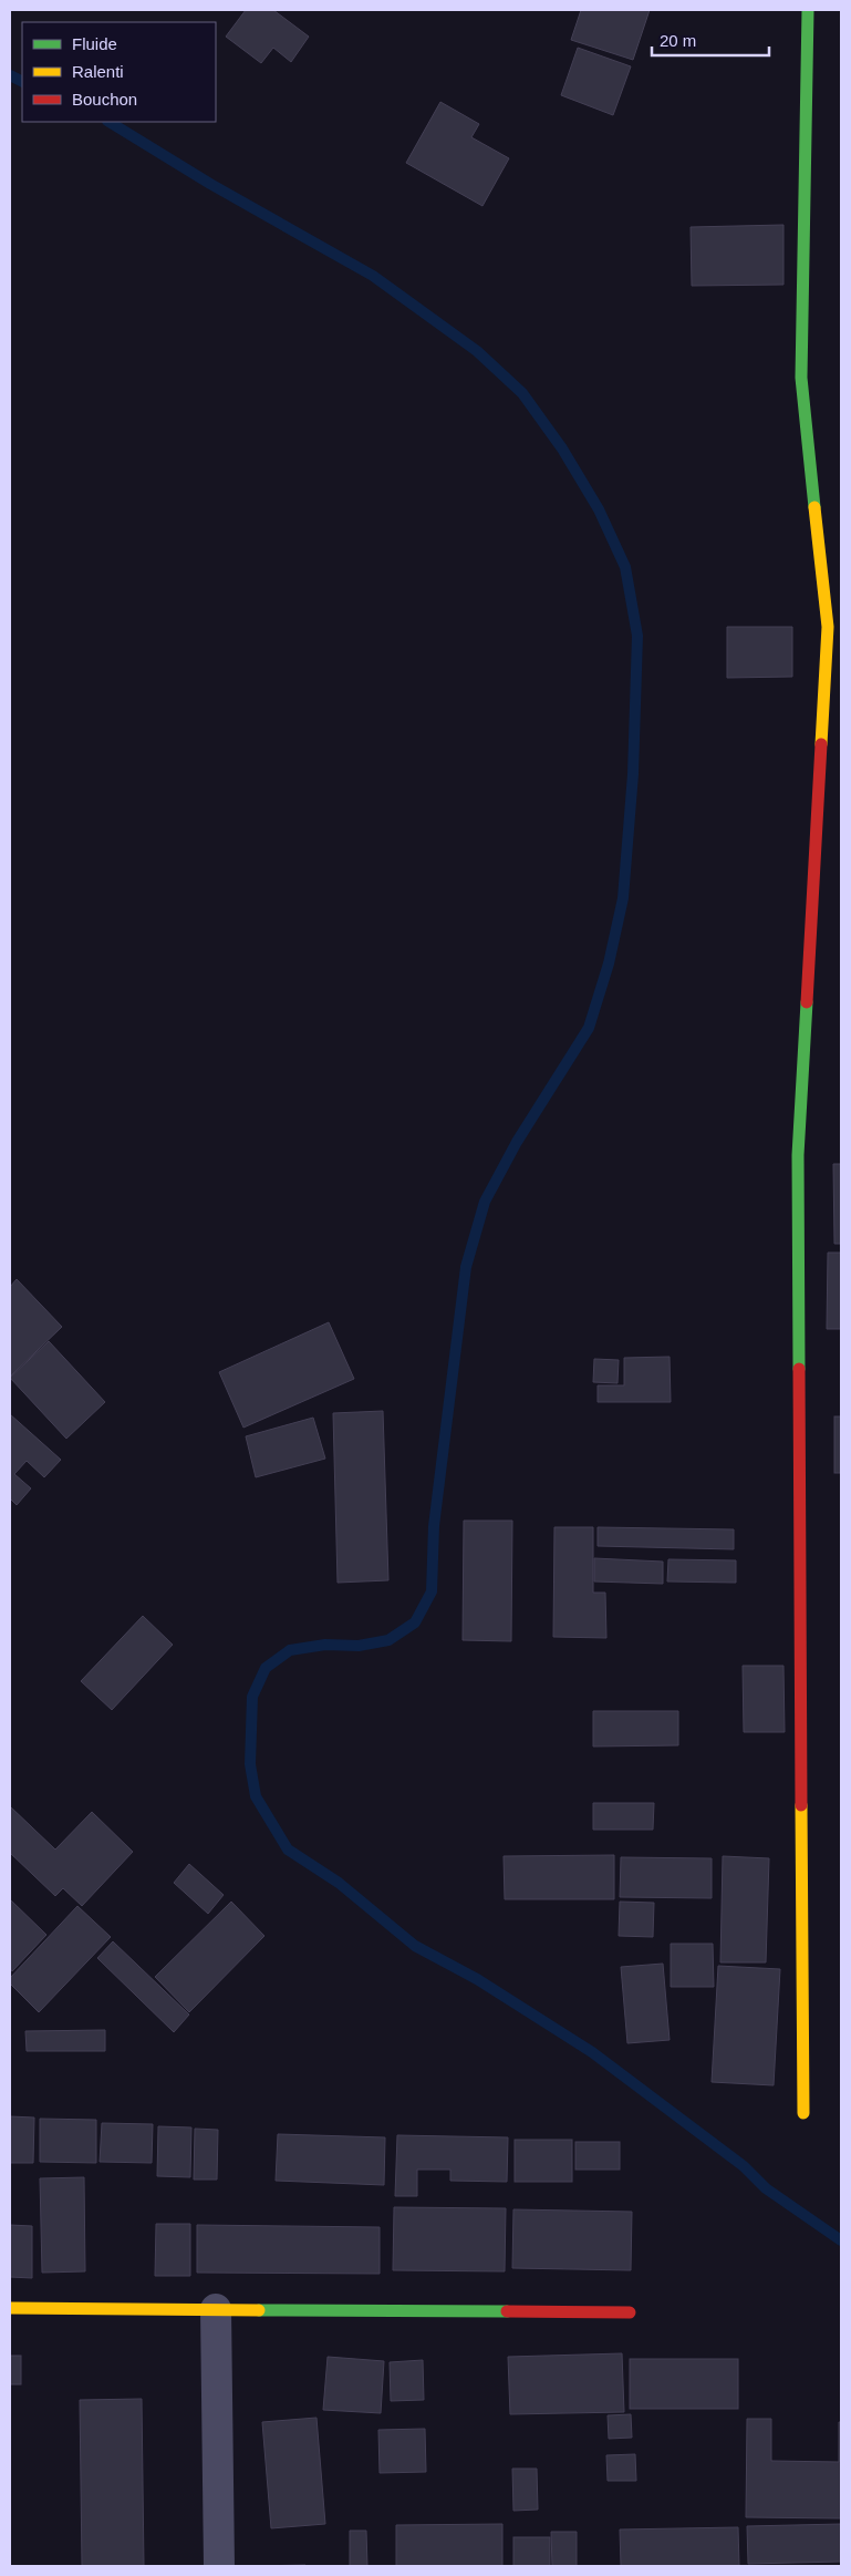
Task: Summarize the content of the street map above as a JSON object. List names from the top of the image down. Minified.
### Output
{"legend":["Fluide","Ralenti","Bouchon"],"scale_bar":"20 m"}
